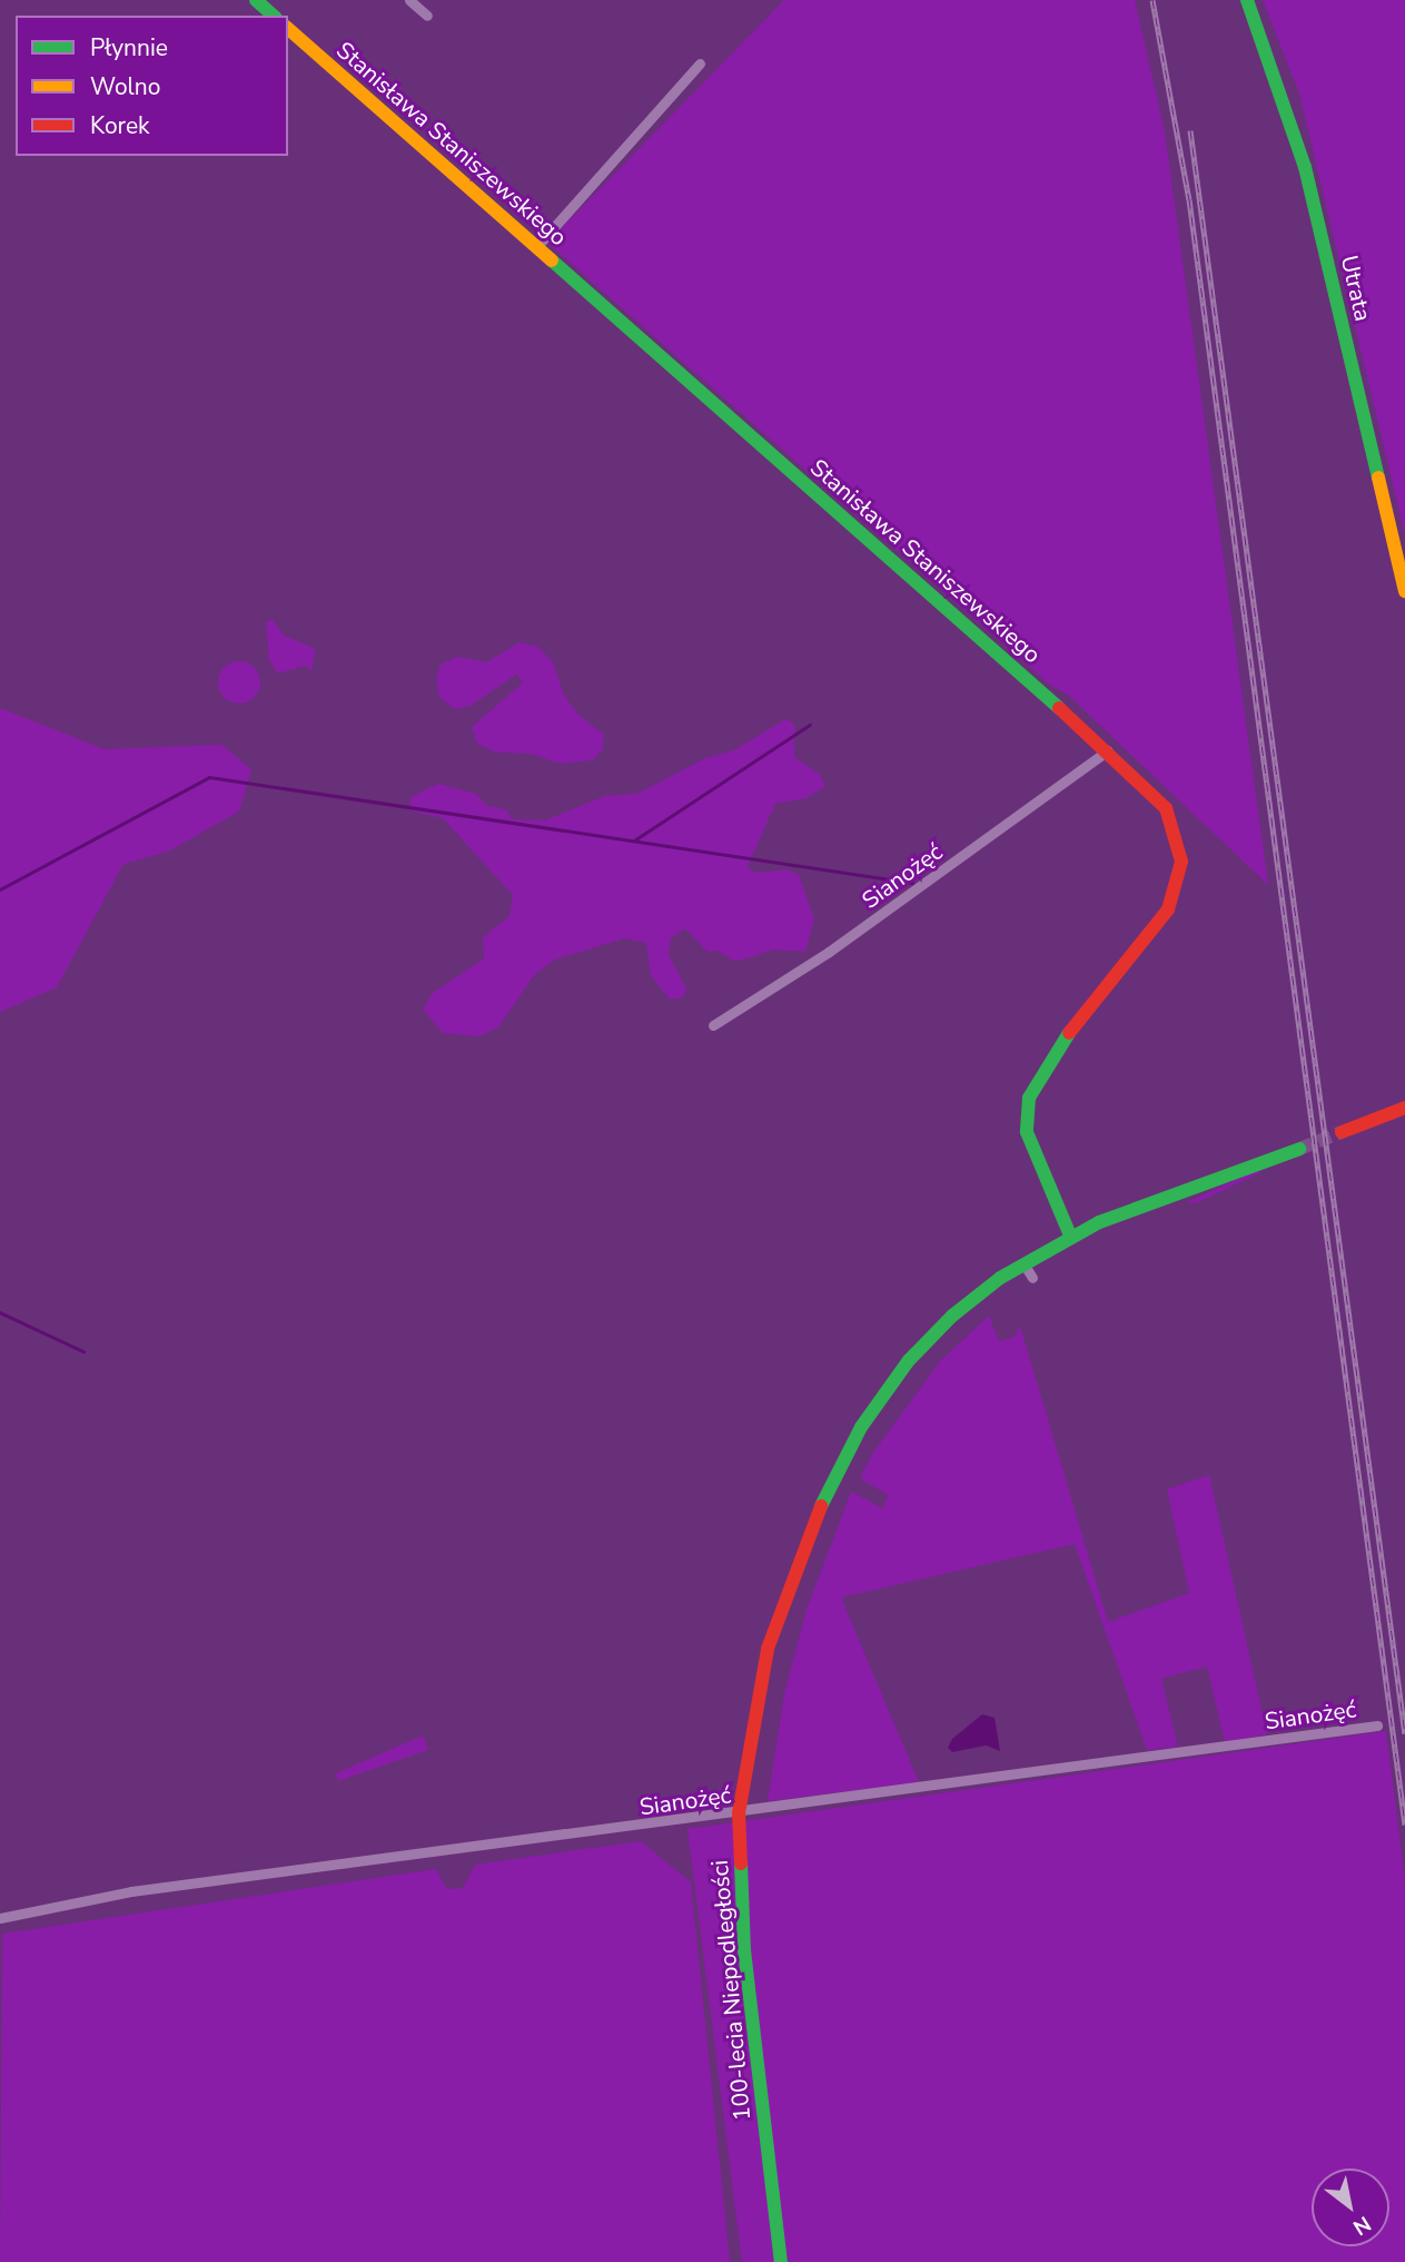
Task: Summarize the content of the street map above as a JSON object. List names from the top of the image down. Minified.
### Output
{"streets":{"main road":["Stanisława Staniszewskiego","Utrata","100-lecia Niepodległości"],"street":["Sianożęć"]},"crossings":[["Stanisława Staniszewskiego","Sianożęć"],["Stanisława Staniszewskiego","100-lecia Niepodległości"],["Sianożęć","100-lecia Niepodległości"]],"legend":["Płynnie","Wolno","Korek"],"north":"bottom right"}
